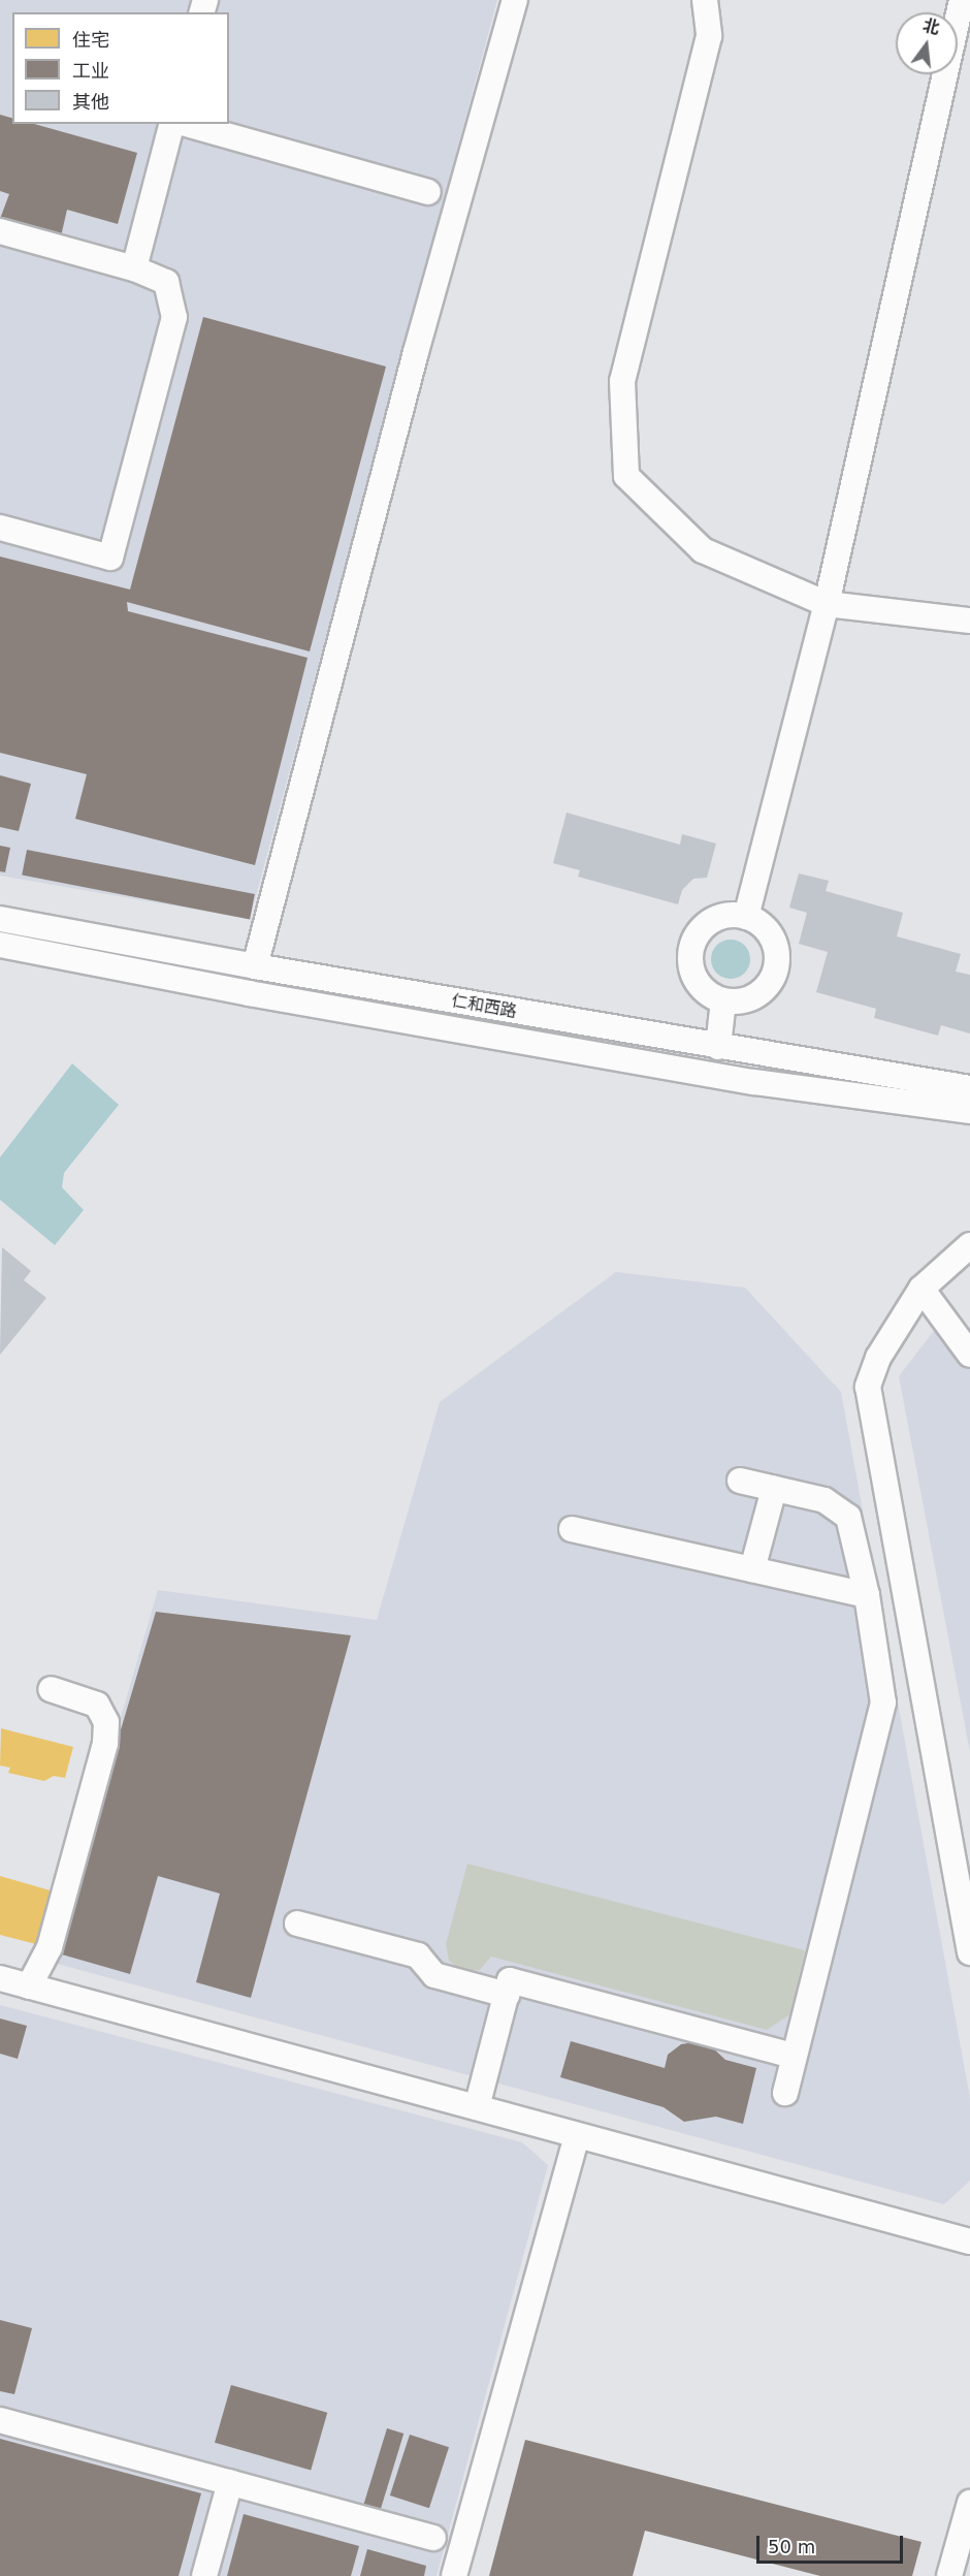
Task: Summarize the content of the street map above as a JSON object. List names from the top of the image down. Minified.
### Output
{"streets":{"street":["仁和西路"]},"legend":["住宅","工业","其他"],"scale_bar":"50 m","north":"top"}
